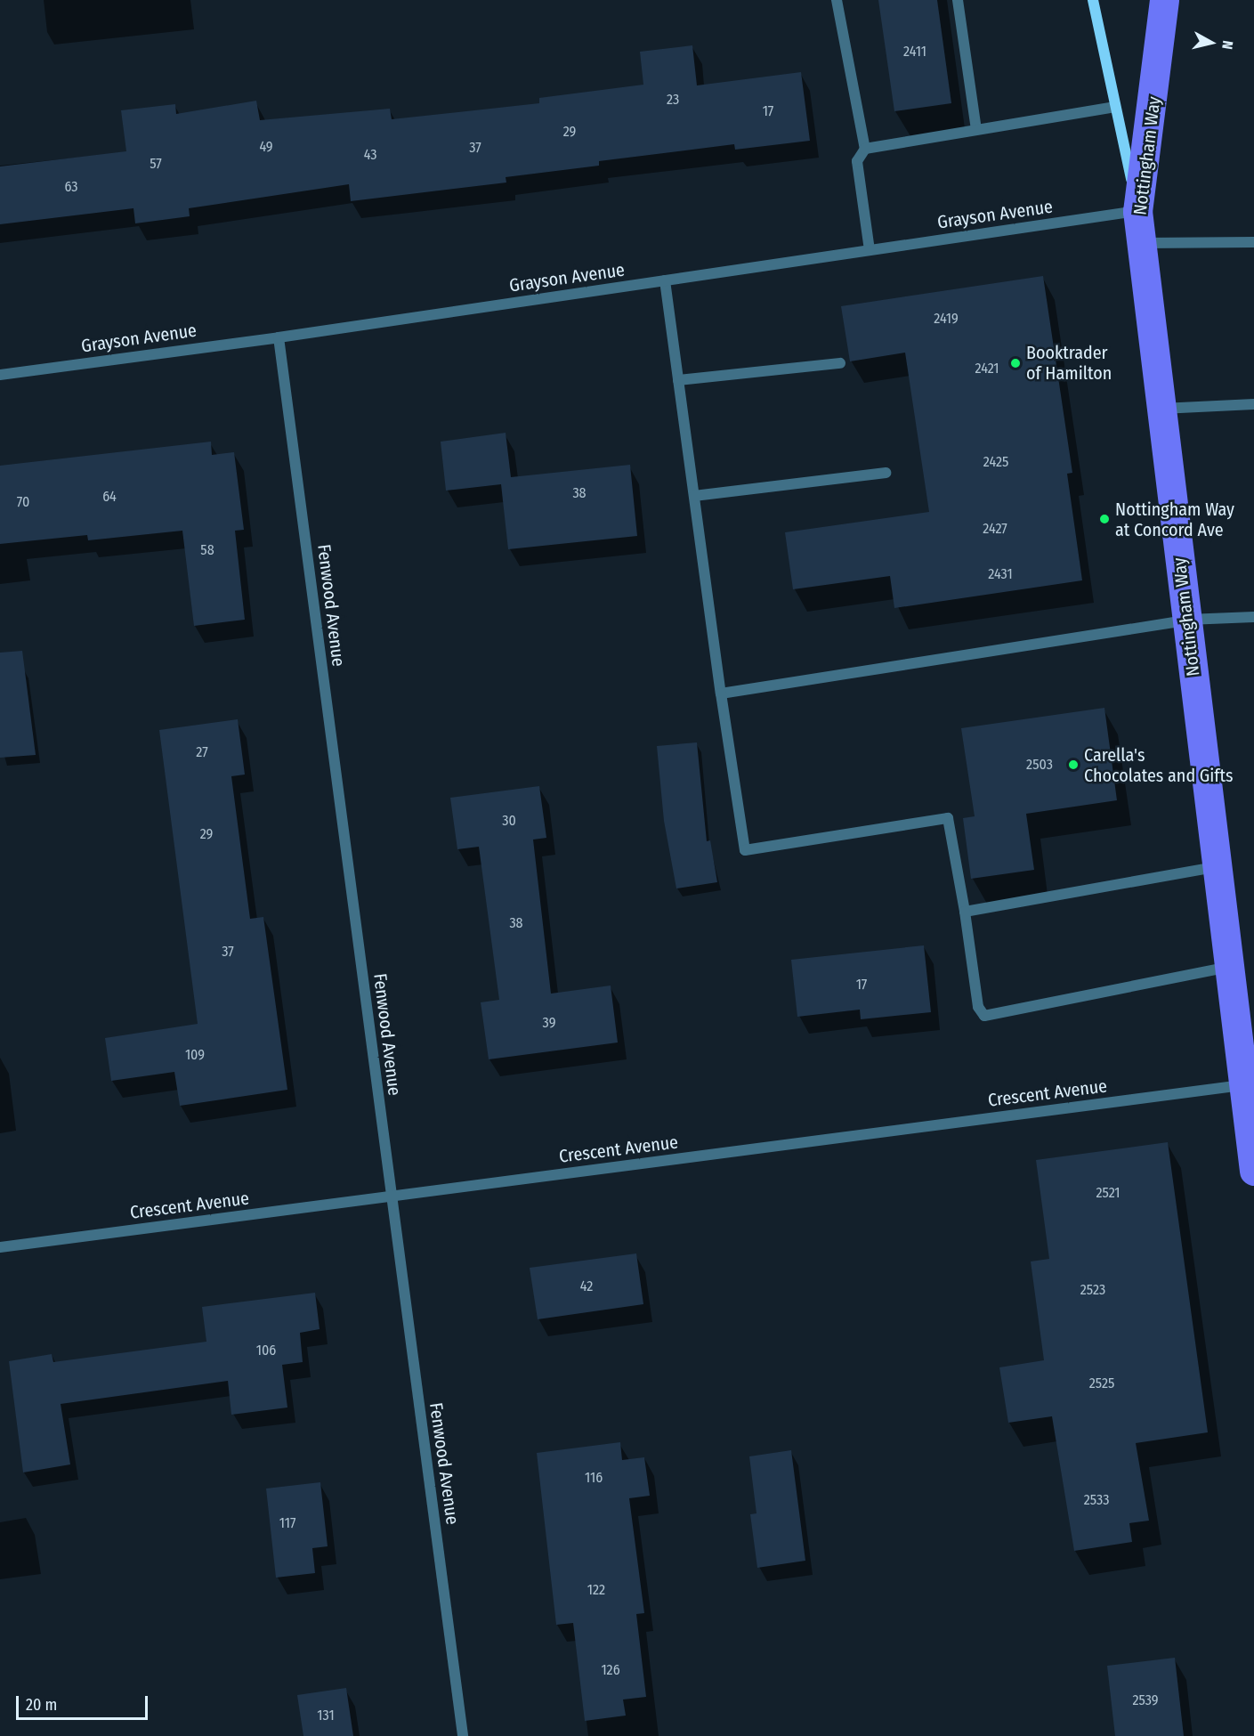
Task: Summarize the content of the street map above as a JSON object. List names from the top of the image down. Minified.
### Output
{"streets":{"main road":["Nottingham Way"],"street":["Grayson Avenue","Fenwood Avenue","Crescent Avenue"]},"crossings":[["Nottingham Way","Grayson Avenue"],["Nottingham Way","Crescent Avenue"],["Grayson Avenue","Fenwood Avenue"],["Fenwood Avenue","Crescent Avenue"]],"places":["Booktrader of Hamilton","Nottingham Way at Concord Ave","Carella's Chocolates and Gifts"],"house_numbers":["2411","23","17","29","49","37","43","57","63","2419","2421","2425","38","64","70","2427","58","2431","27","2503","30","29","38","37","17","39","109","2521","42","2523","106","2525","116","2533","117","122","126","2539","131"],"scale_bar":"20 m","north":"right"}
